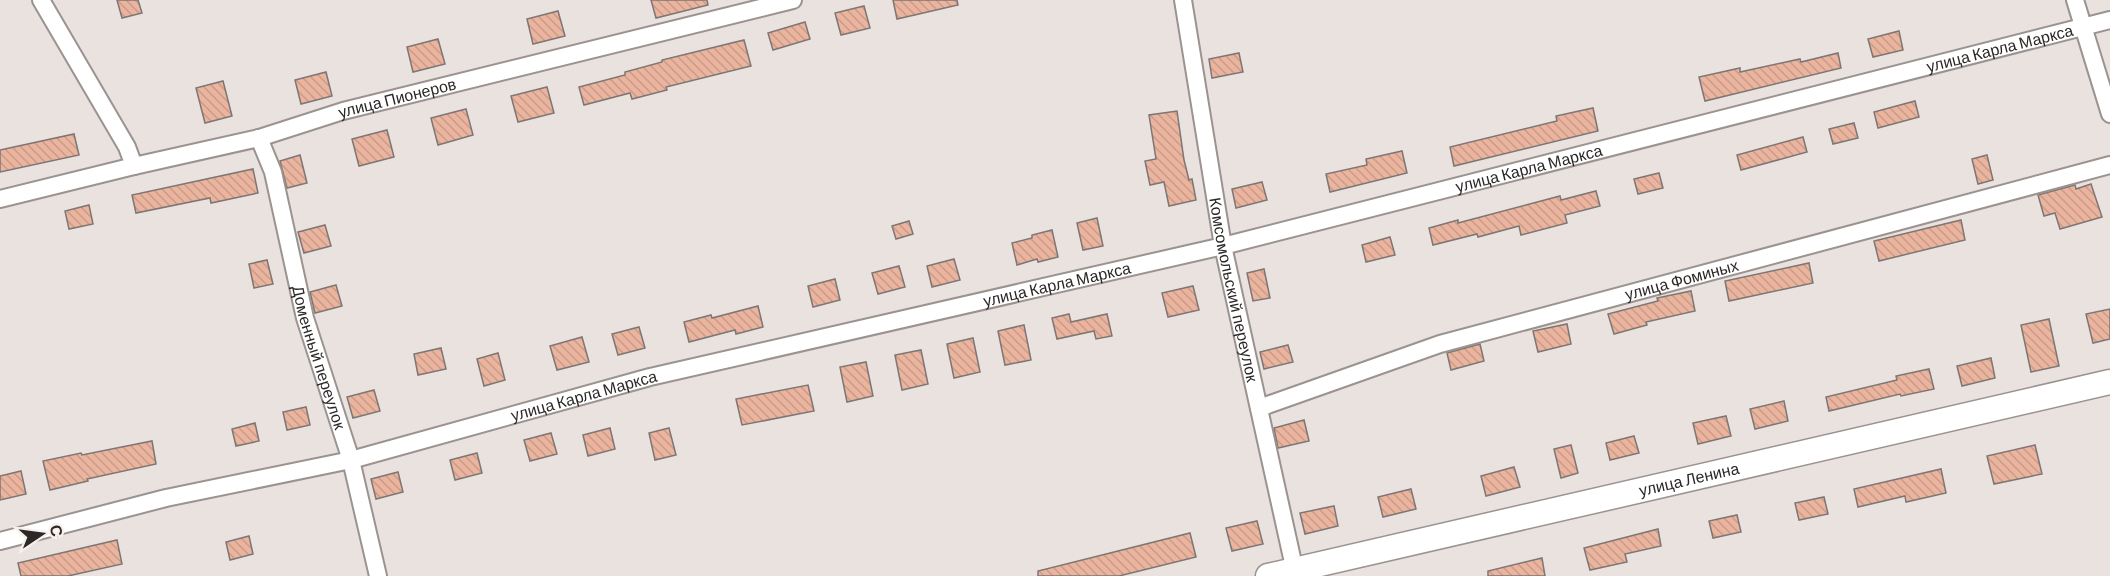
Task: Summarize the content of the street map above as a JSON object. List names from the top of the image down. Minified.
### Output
{"streets":{"main road":["улица Ленина"],"street":["улица Карла Маркса","улица Пионеров","улица Фоминых","Комсомольский переулок","Доменный переулок"]},"crossings":[["улица Карла Маркса","Комсомольский переулок"],["улица Карла Маркса","Доменный переулок"],["улица Пионеров","Доменный переулок"],["улица Фоминых","Комсомольский переулок"],["Комсомольский переулок","улица Ленина"]],"north":"right"}
